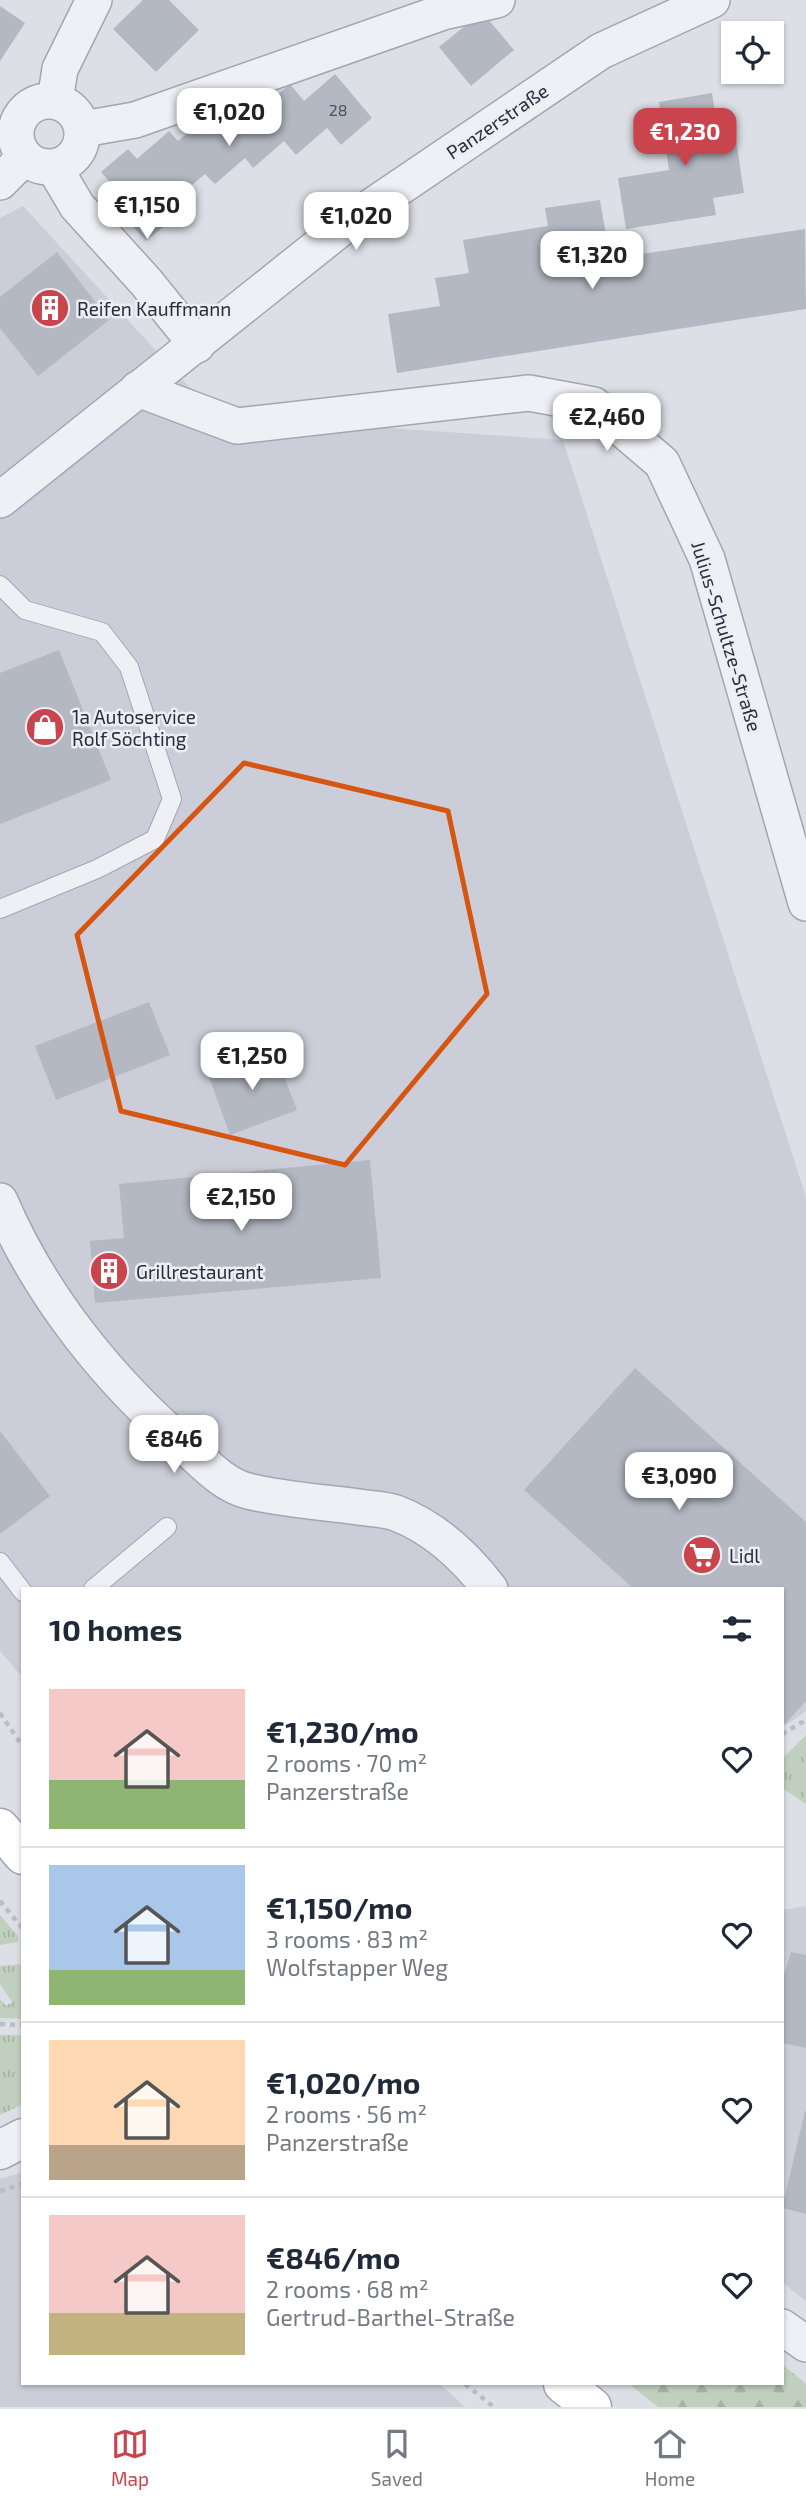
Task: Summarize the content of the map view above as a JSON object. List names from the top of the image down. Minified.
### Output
{"streets":{"street":["Panzerstraße","Julius-Schultze-Straße"]},"crossings":[["Panzerstraße","Julius-Schultze-Straße"]],"places":{"building":["Reifen Kauffmann","Grillrestaurant"],"shop":["1a Autoservice Rolf Söchting"],"supermarket":["Lidl"]},"house_numbers":["28"],"page":{"price":["€1,020","€1,230","€1,150","€1,020","€1,320","€2,460","€1,250","€2,150","€846","€3,090"],"heading":"10 homes","list":[{"name":"€1,230/mo","note":"2 rooms · 70 m² · Panzerstraße"},{"name":"€1,150/mo","note":"3 rooms · 83 m² · Wolfstapper Weg"},{"name":"€1,020/mo","note":"2 rooms · 56 m² · Panzerstraße"},{"name":"€846/mo","note":"2 rooms · 68 m² · Gertrud-Barthel-Straße"}],"tabs":["Map","Saved","Home"]}}
